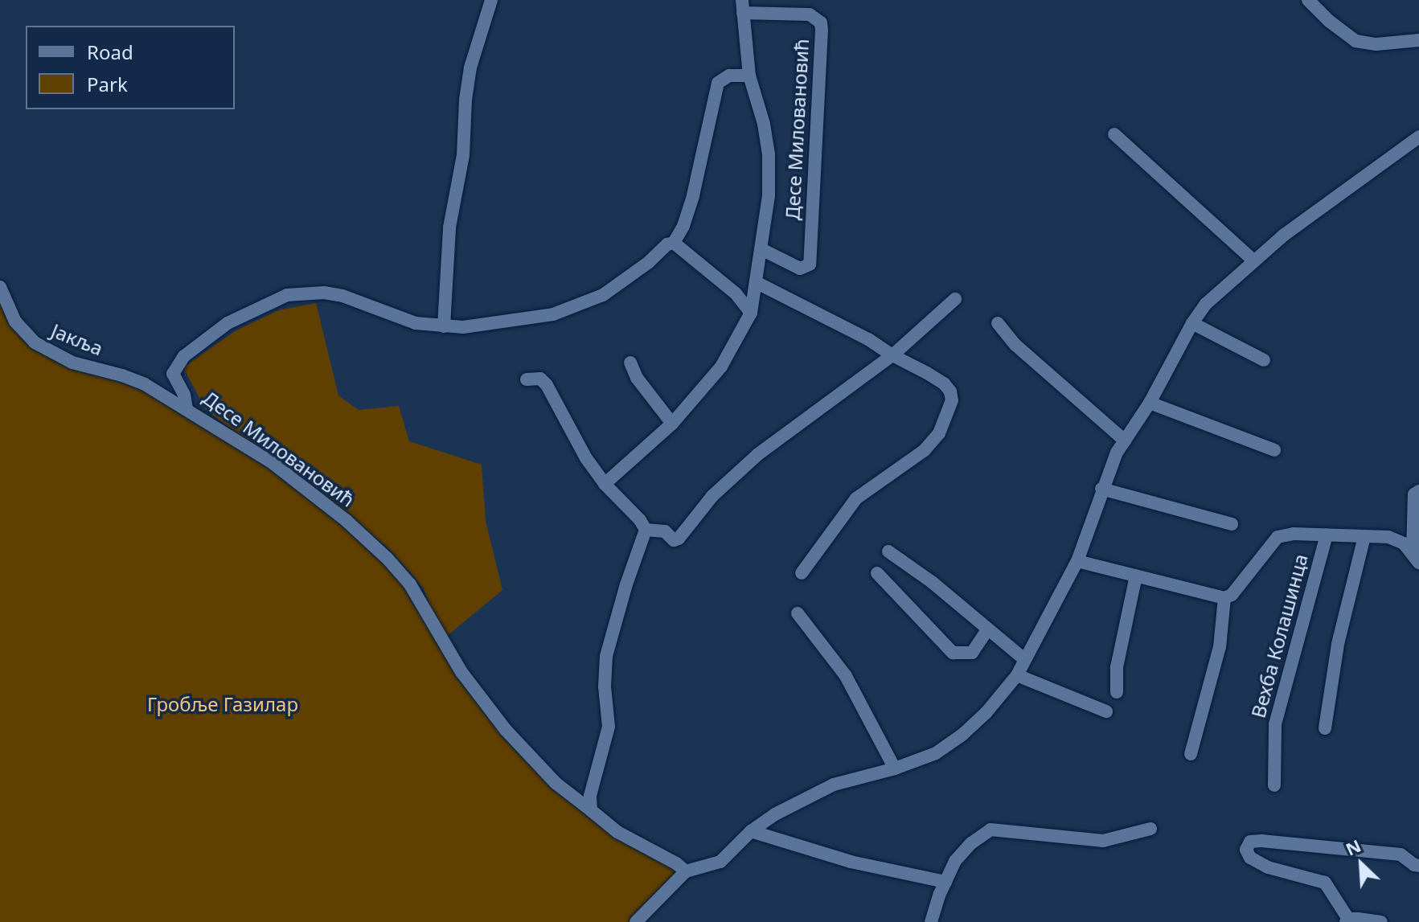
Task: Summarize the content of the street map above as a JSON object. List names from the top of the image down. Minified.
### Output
{"streets":{"street":["Десе Миловановић","Јакља","Вехба Колашинца"]},"crossings":[["Десе Миловановић","Јакља"]],"parks":["Гробље Газилар"],"legend":["Road","Park"],"north":"top left"}
